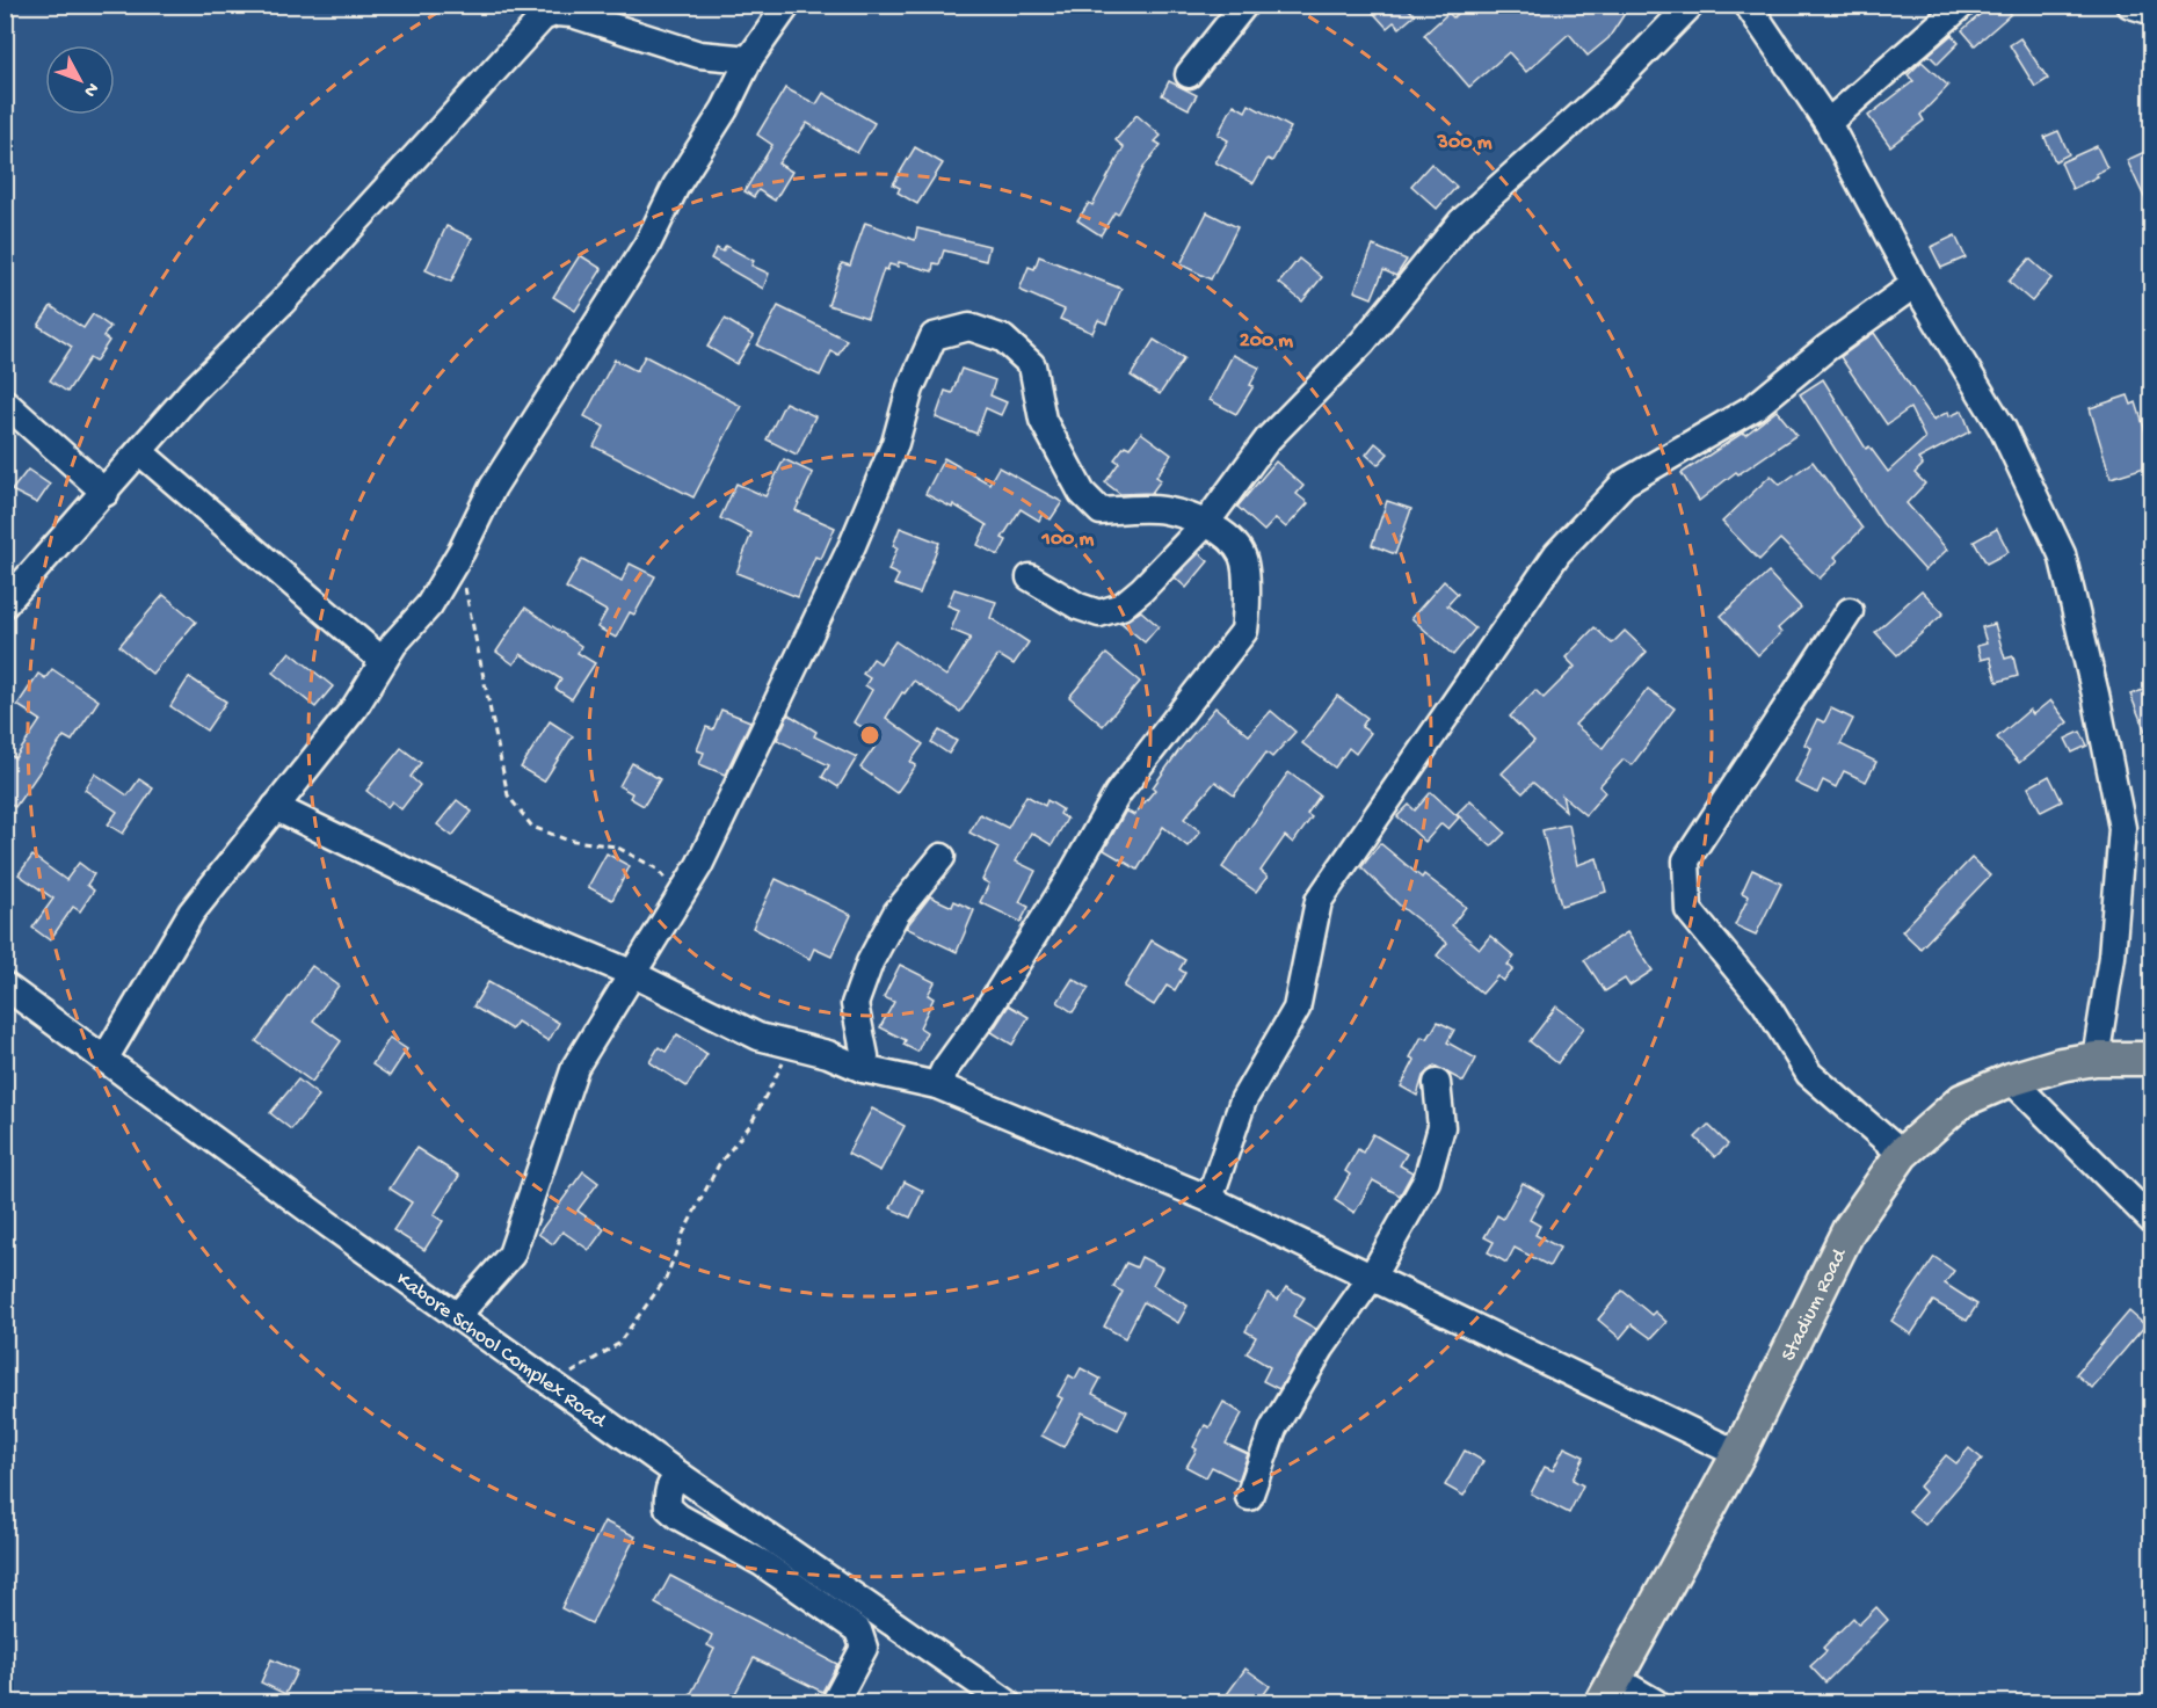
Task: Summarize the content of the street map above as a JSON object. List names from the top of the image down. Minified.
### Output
{"streets":{"main road":["Stadium Road"],"street":["Kabore School Complex Road"]},"north":"bottom right","rings":["300 m","200 m","100 m"]}
